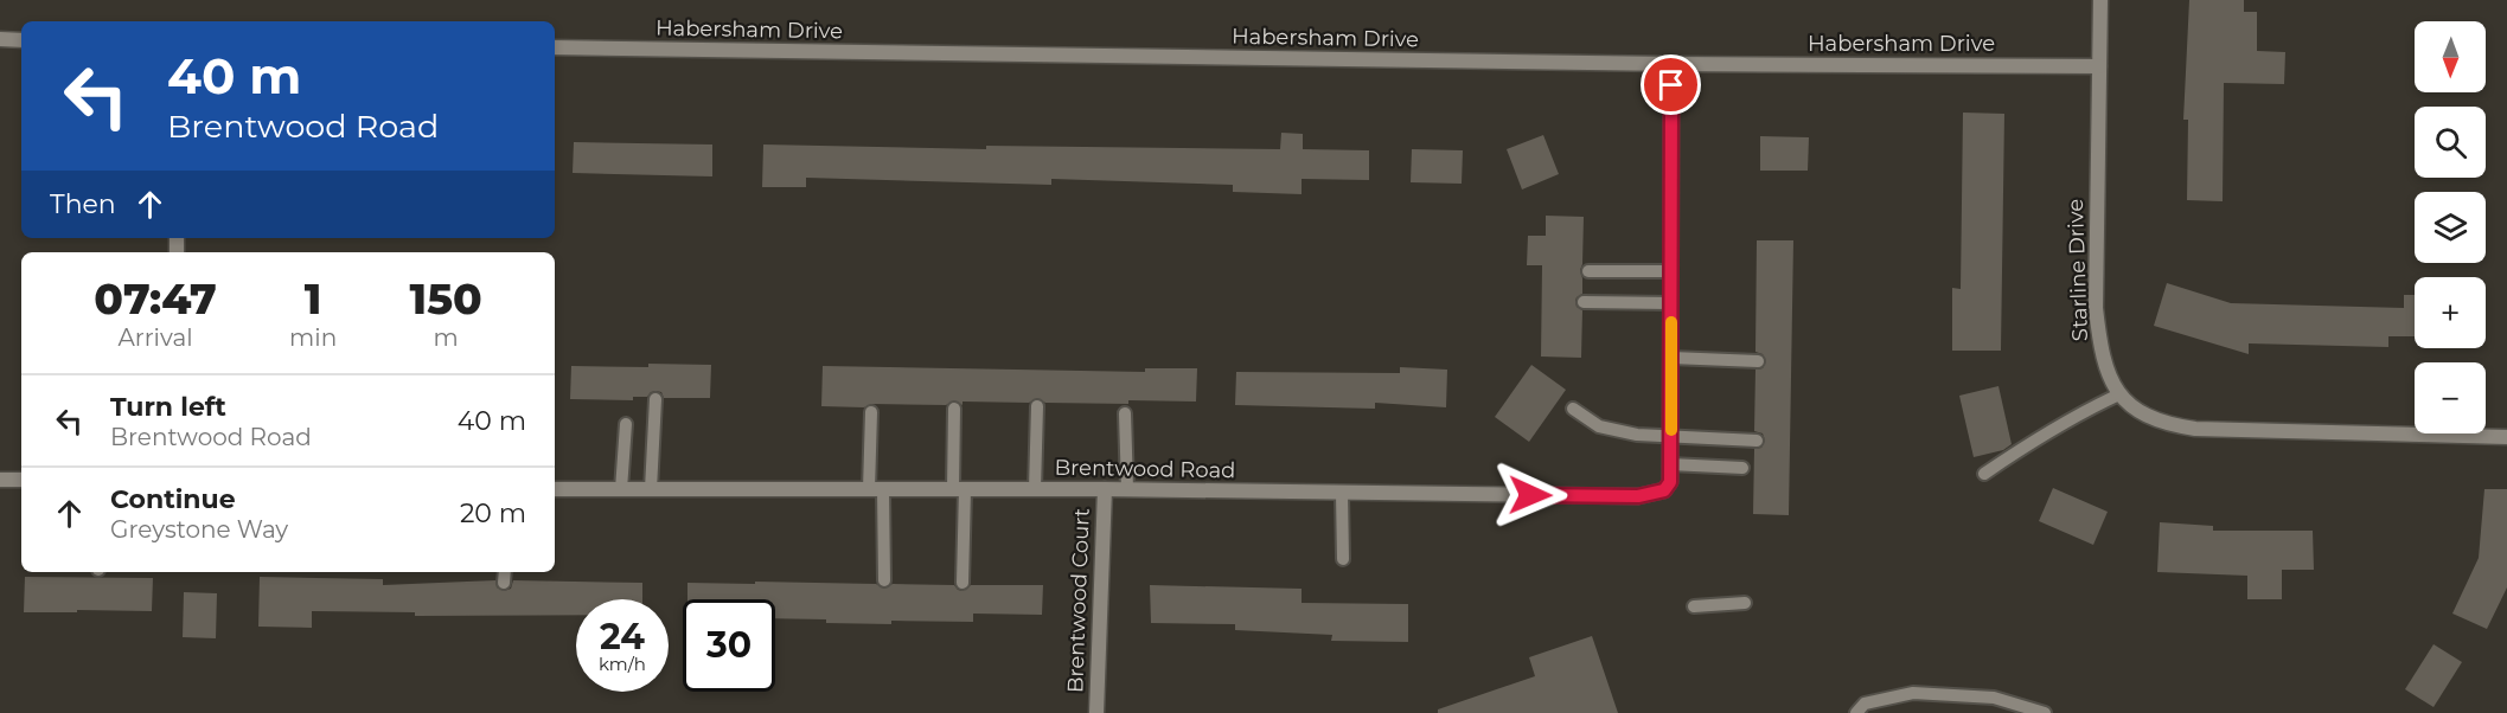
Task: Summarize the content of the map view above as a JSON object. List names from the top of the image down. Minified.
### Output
{"streets":{"street":["Habersham Drive","Starline Drive","Brentwood Road","Brentwood Court"]},"crossings":[["Habersham Drive","Starline Drive"],["Habersham Drive","Brentwood Road"],["Brentwood Road","Brentwood Court"]],"north":"bottom","page":{"map_buttons":["+","−"],"turn":["40 m","Brentwood Road"],"then":"Then","eta":["07:47","Arrival","1","min","150","m"],"list":[{"name":"Turn left","note":"Brentwood Road","value":"40 m"},{"name":"Continue","note":"Greystone Way","value":"20 m"}],"speed":"24 km/h","limit":"30"}}
